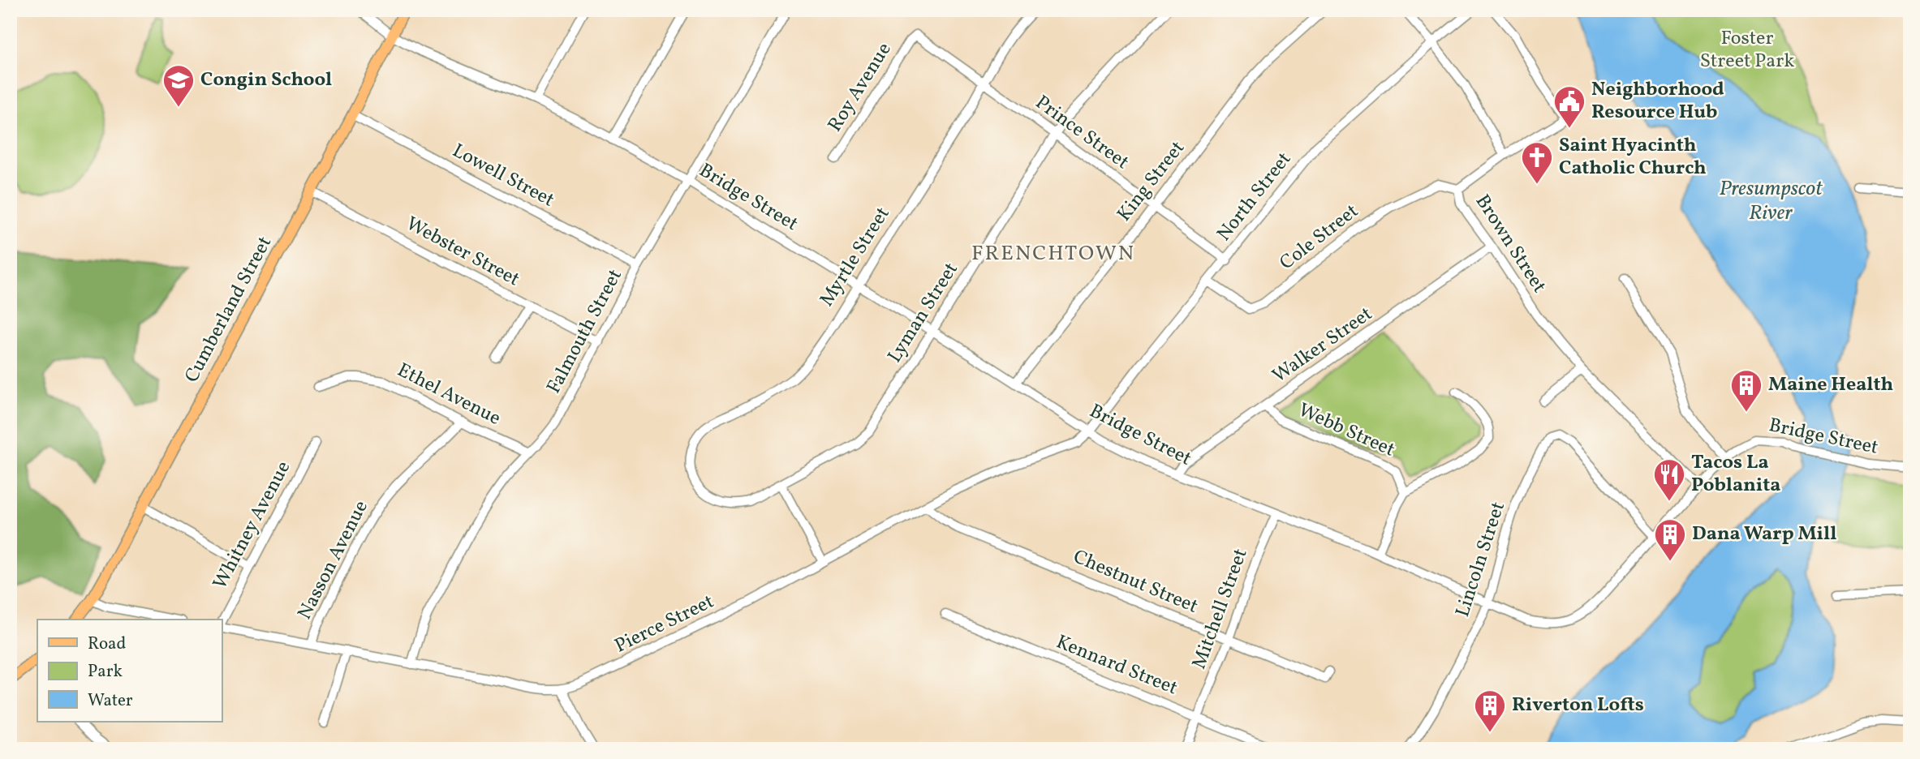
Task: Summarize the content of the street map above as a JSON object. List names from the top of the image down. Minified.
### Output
{"streets":{"main road":["Cumberland Street"],"street":["Roy Avenue","Prince Street","Lowell Street","King Street","North Street","Bridge Street","Cole Street","Brown Street","Webster Street","Myrtle Street","Lyman Street","Falmouth Street","Walker Street","Ethel Avenue","Webb Street","Whitney Avenue","Lincoln Street","Nasson Avenue","Chestnut Street","Mitchell Street","Pierce Street","Kennard Street"]},"crossings":[["Roy Avenue","Prince Street"],["Prince Street","King Street"],["Prince Street","North Street"],["Prince Street","Myrtle Street"],["Prince Street","Lyman Street"],["Lowell Street","Cumberland Street"],["Lowell Street","Falmouth Street"],["King Street","Bridge Street"],["North Street","Bridge Street"],["North Street","Cole Street"],["North Street","Pierce Street"],["Bridge Street","Brown Street"],["Bridge Street","Myrtle Street"],["Bridge Street","Cumberland Street"],["Bridge Street","Lyman Street"],["Bridge Street","Falmouth Street"],["Bridge Street","Walker Street"],["Bridge Street","Lincoln Street"],["Bridge Street","Mitchell Street"],["Bridge Street","Pierce Street"],["Cole Street","Brown Street"],["Brown Street","Walker Street"],["Webster Street","Cumberland Street"],["Webster Street","Falmouth Street"],["Myrtle Street","Lyman Street"],["Falmouth Street","Ethel Avenue"],["Falmouth Street","Pierce Street"],["Walker Street","Webb Street"],["Ethel Avenue","Nasson Avenue"],["Nasson Avenue","Pierce Street"],["Chestnut Street","Mitchell Street"],["Chestnut Street","Pierce Street"],["Mitchell Street","Kennard Street"]],"districts":["FRENCHTOWN"],"water":["Presumpscot River"],"parks":["Foster Street Park"],"places":{"school or university":["Congin School"],"public building":["Neighborhood Resource Hub"],"church":["Saint Hyacinth Catholic Church"],"building":["Maine Health","Dana Warp Mill","Riverton Lofts"],"restaurant":["Tacos La Poblanita"]},"legend":["Road","Park","Water"]}
